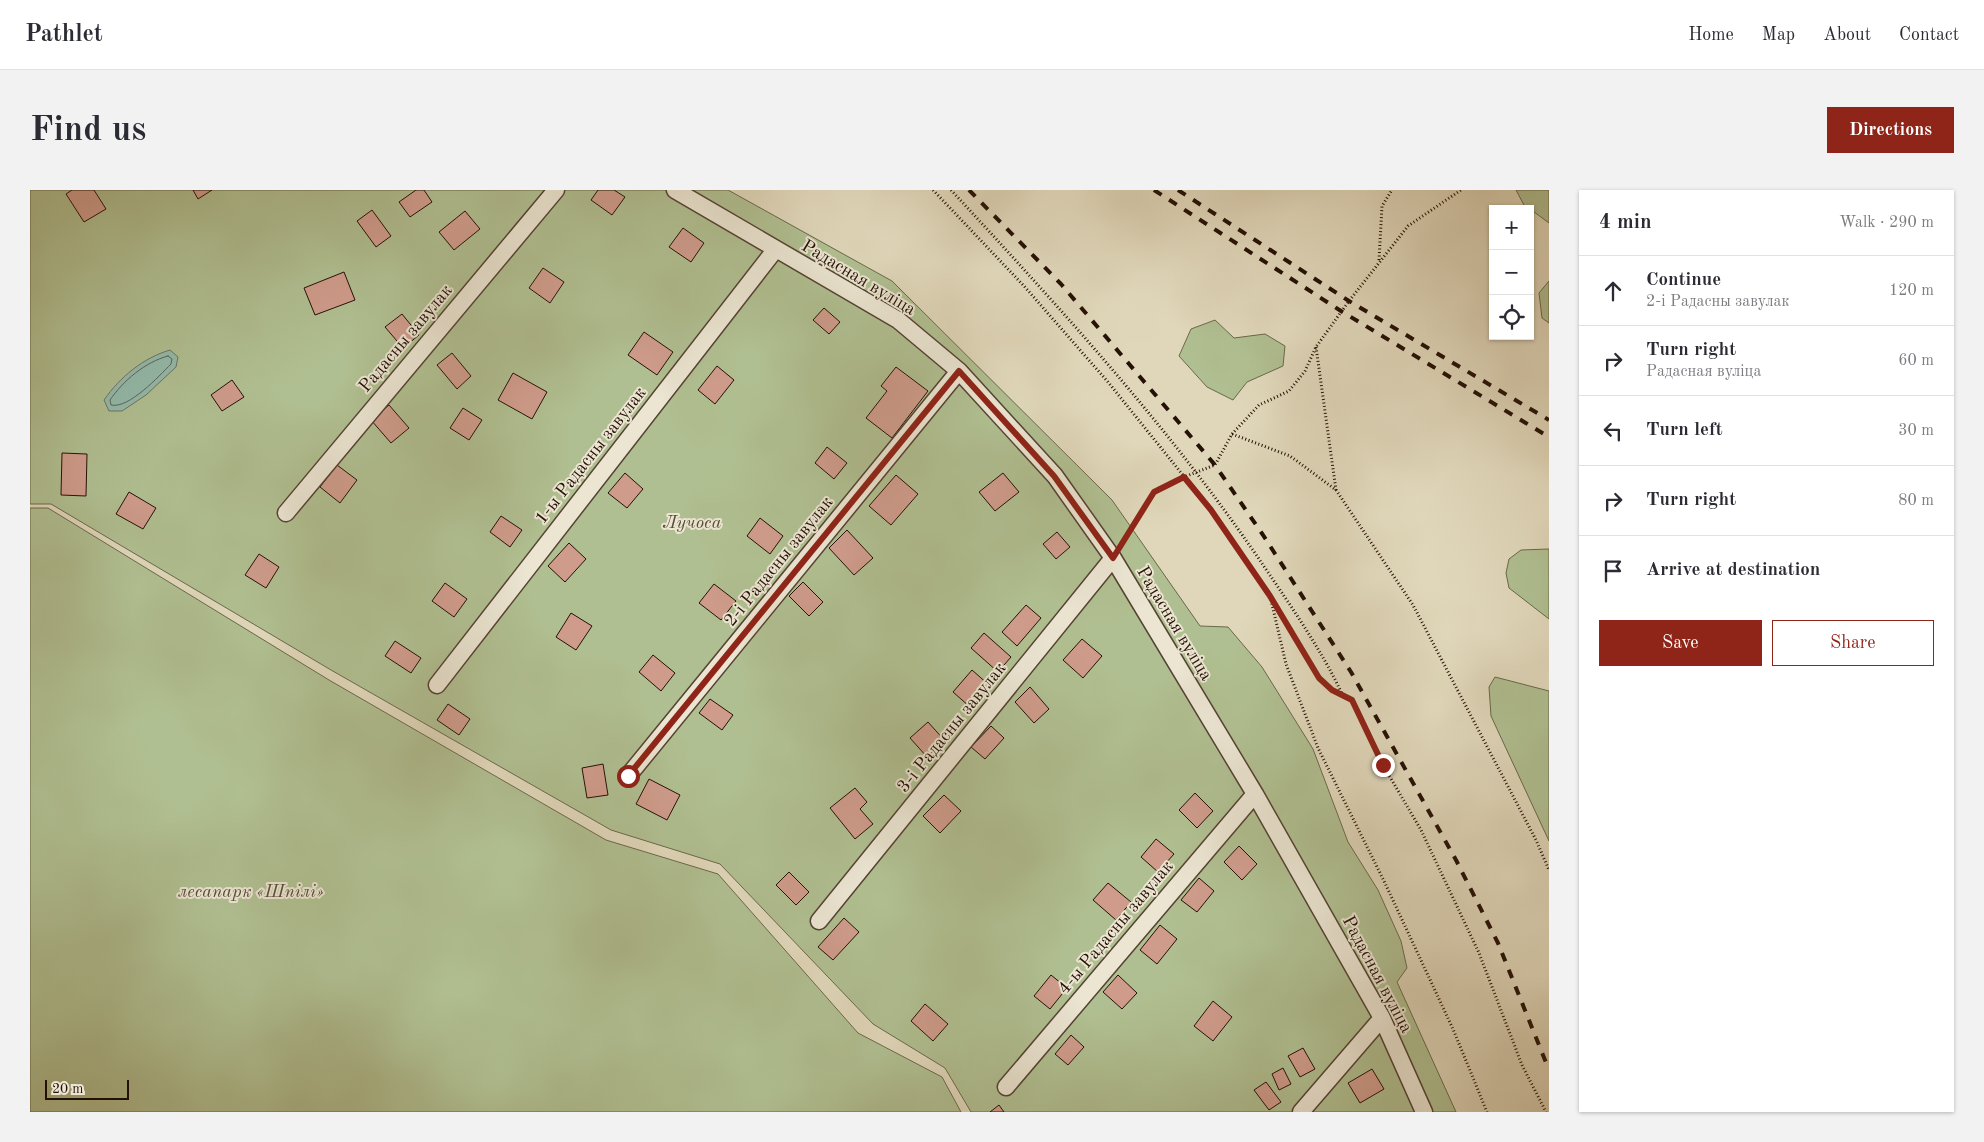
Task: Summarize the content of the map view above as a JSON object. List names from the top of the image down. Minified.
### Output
{"streets":{"lane":["Радасная вуліца","Радасны завулак","1-ы Радасны завулак","2-і Радасны завулак","3-і Радасны завулак","4-ы Радасны завулак"]},"crossings":[["Радасная вуліца","1-ы Радасны завулак"],["Радасная вуліца","2-і Радасны завулак"],["Радасная вуліца","3-і Радасны завулак"],["Радасная вуліца","4-ы Радасны завулак"]],"parks":["Лучоса","лесапарк «Шпілі»"],"scale_bar":"20 m","page":{"header":"Pathlet","nav":["Home","Map","About","Contact"],"buttons":["Directions",["Save","Share"]],"title":"Find us","heading":["4 min","Walk · 290 m"],"map_buttons":["+","−"],"list":[["Continue","2-і Радасны завулак","120 m"],["Turn right","Радасная вуліца","60 m"],["Turn left","30 m"],["Turn right","80 m"],"Arrive at destination"],"scale":"20 m"}}
